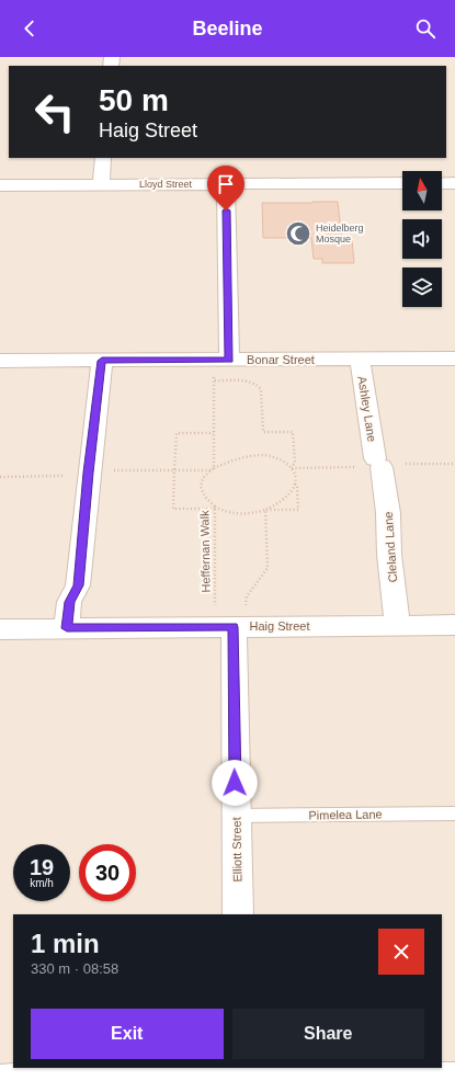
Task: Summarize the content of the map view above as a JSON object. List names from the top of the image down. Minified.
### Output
{"streets":{"street":["Lloyd Street","Bonar Street","Ashley Lane","Cleland Lane","Haig Street","Elliott Street"],"lane":["Pimelea Lane"],"path":["Heffernan Walk"]},"crossings":[["Bonar Street","Ashley Lane"],["Ashley Lane","Cleland Lane"],["Cleland Lane","Haig Street"],["Heffernan Walk","Haig Street"],["Heffernan Walk","Elliott Street"],["Haig Street","Elliott Street"],["Pimelea Lane","Elliott Street"]],"places":{"mosque":["Heidelberg Mosque"]},"north":"top","page":{"header":"Beeline","turn":["50 m","Haig Street"],"speed":"19 km/h","limit":"30","heading":["1 min","330 m · 08:58"],"buttons":["Exit","Share"]}}
